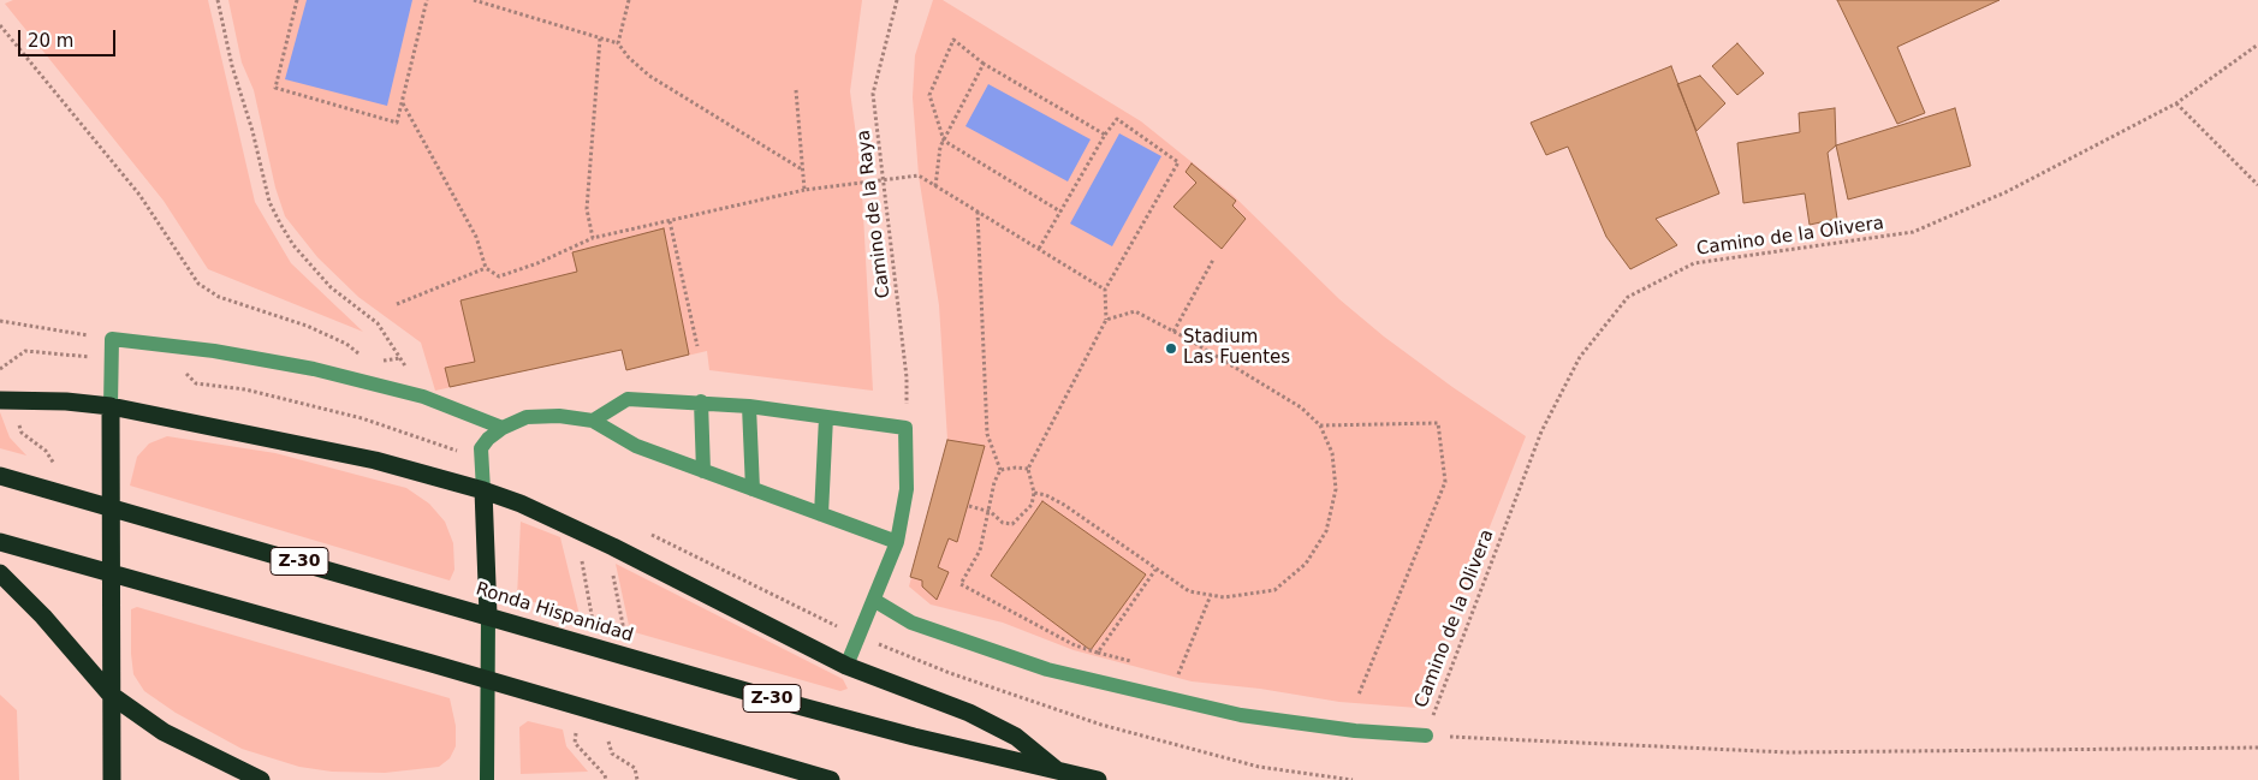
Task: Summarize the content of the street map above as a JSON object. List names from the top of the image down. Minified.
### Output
{"streets":{"highway":["Z-30","Ronda Hispanidad"],"path":["Camino de la Raya","Camino de la Olivera"]},"places":["Stadium Las Fuentes"],"scale_bar":"20 m"}
